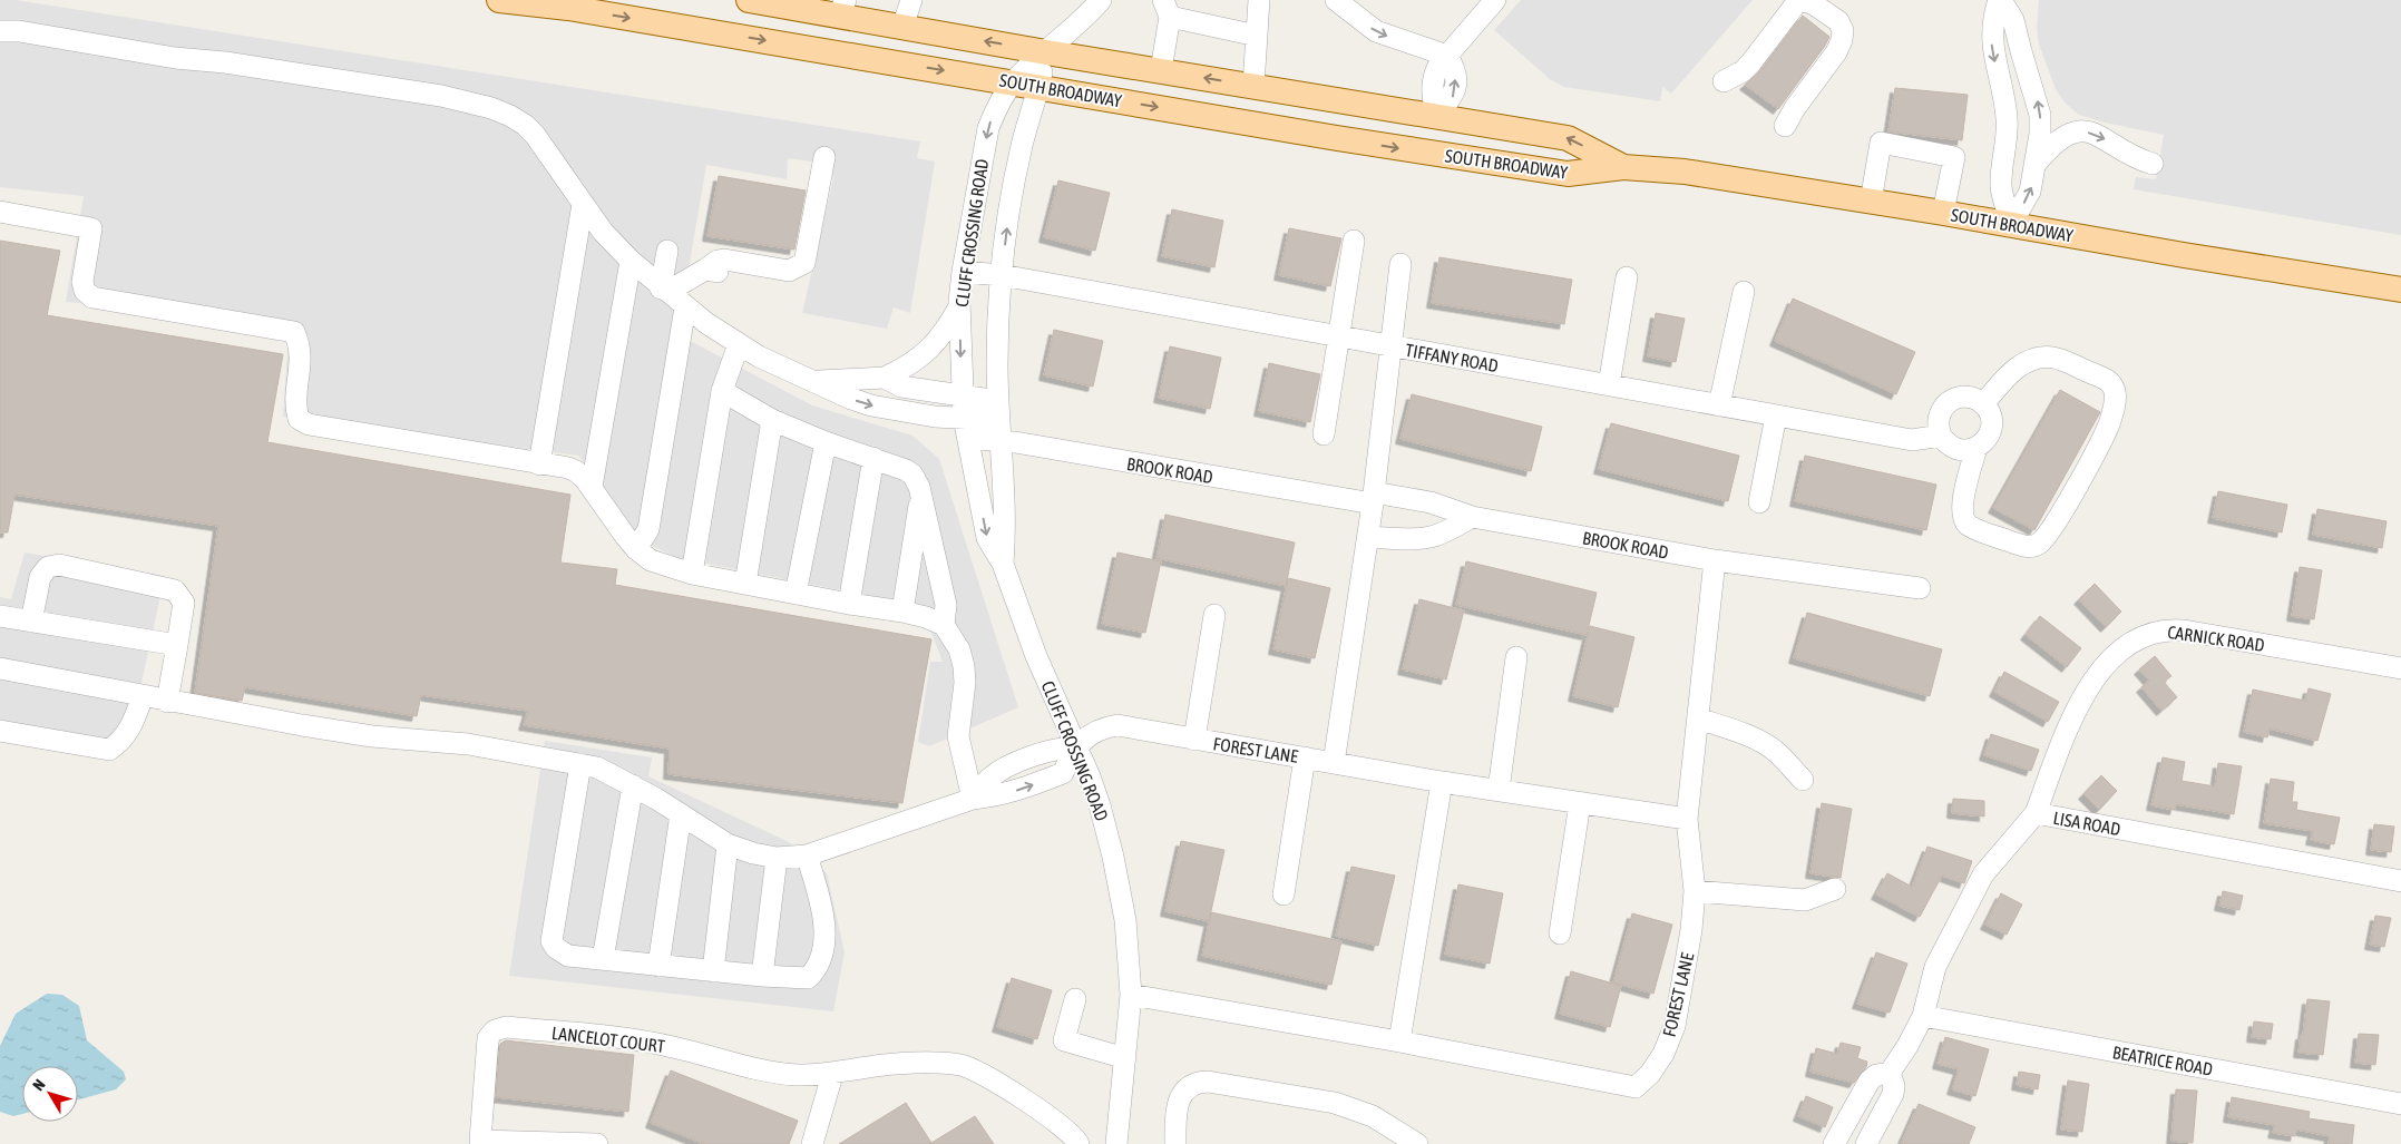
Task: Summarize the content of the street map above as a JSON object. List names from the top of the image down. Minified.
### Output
{"streets":{"main road":["SOUTH BROADWAY"],"street":["CLUFF CROSSING ROAD","TIFFANY ROAD","BROOK ROAD","CARNICK ROAD","FOREST LANE","LISA ROAD","LANCELOT COURT","BEATRICE ROAD"]},"crossings":[["SOUTH BROADWAY","CLUFF CROSSING ROAD"],["CLUFF CROSSING ROAD","TIFFANY ROAD"],["CLUFF CROSSING ROAD","BROOK ROAD"],["CLUFF CROSSING ROAD","FOREST LANE"],["BROOK ROAD","FOREST LANE"],["CARNICK ROAD","LISA ROAD"],["LISA ROAD","BEATRICE ROAD"]],"north":"top left"}
